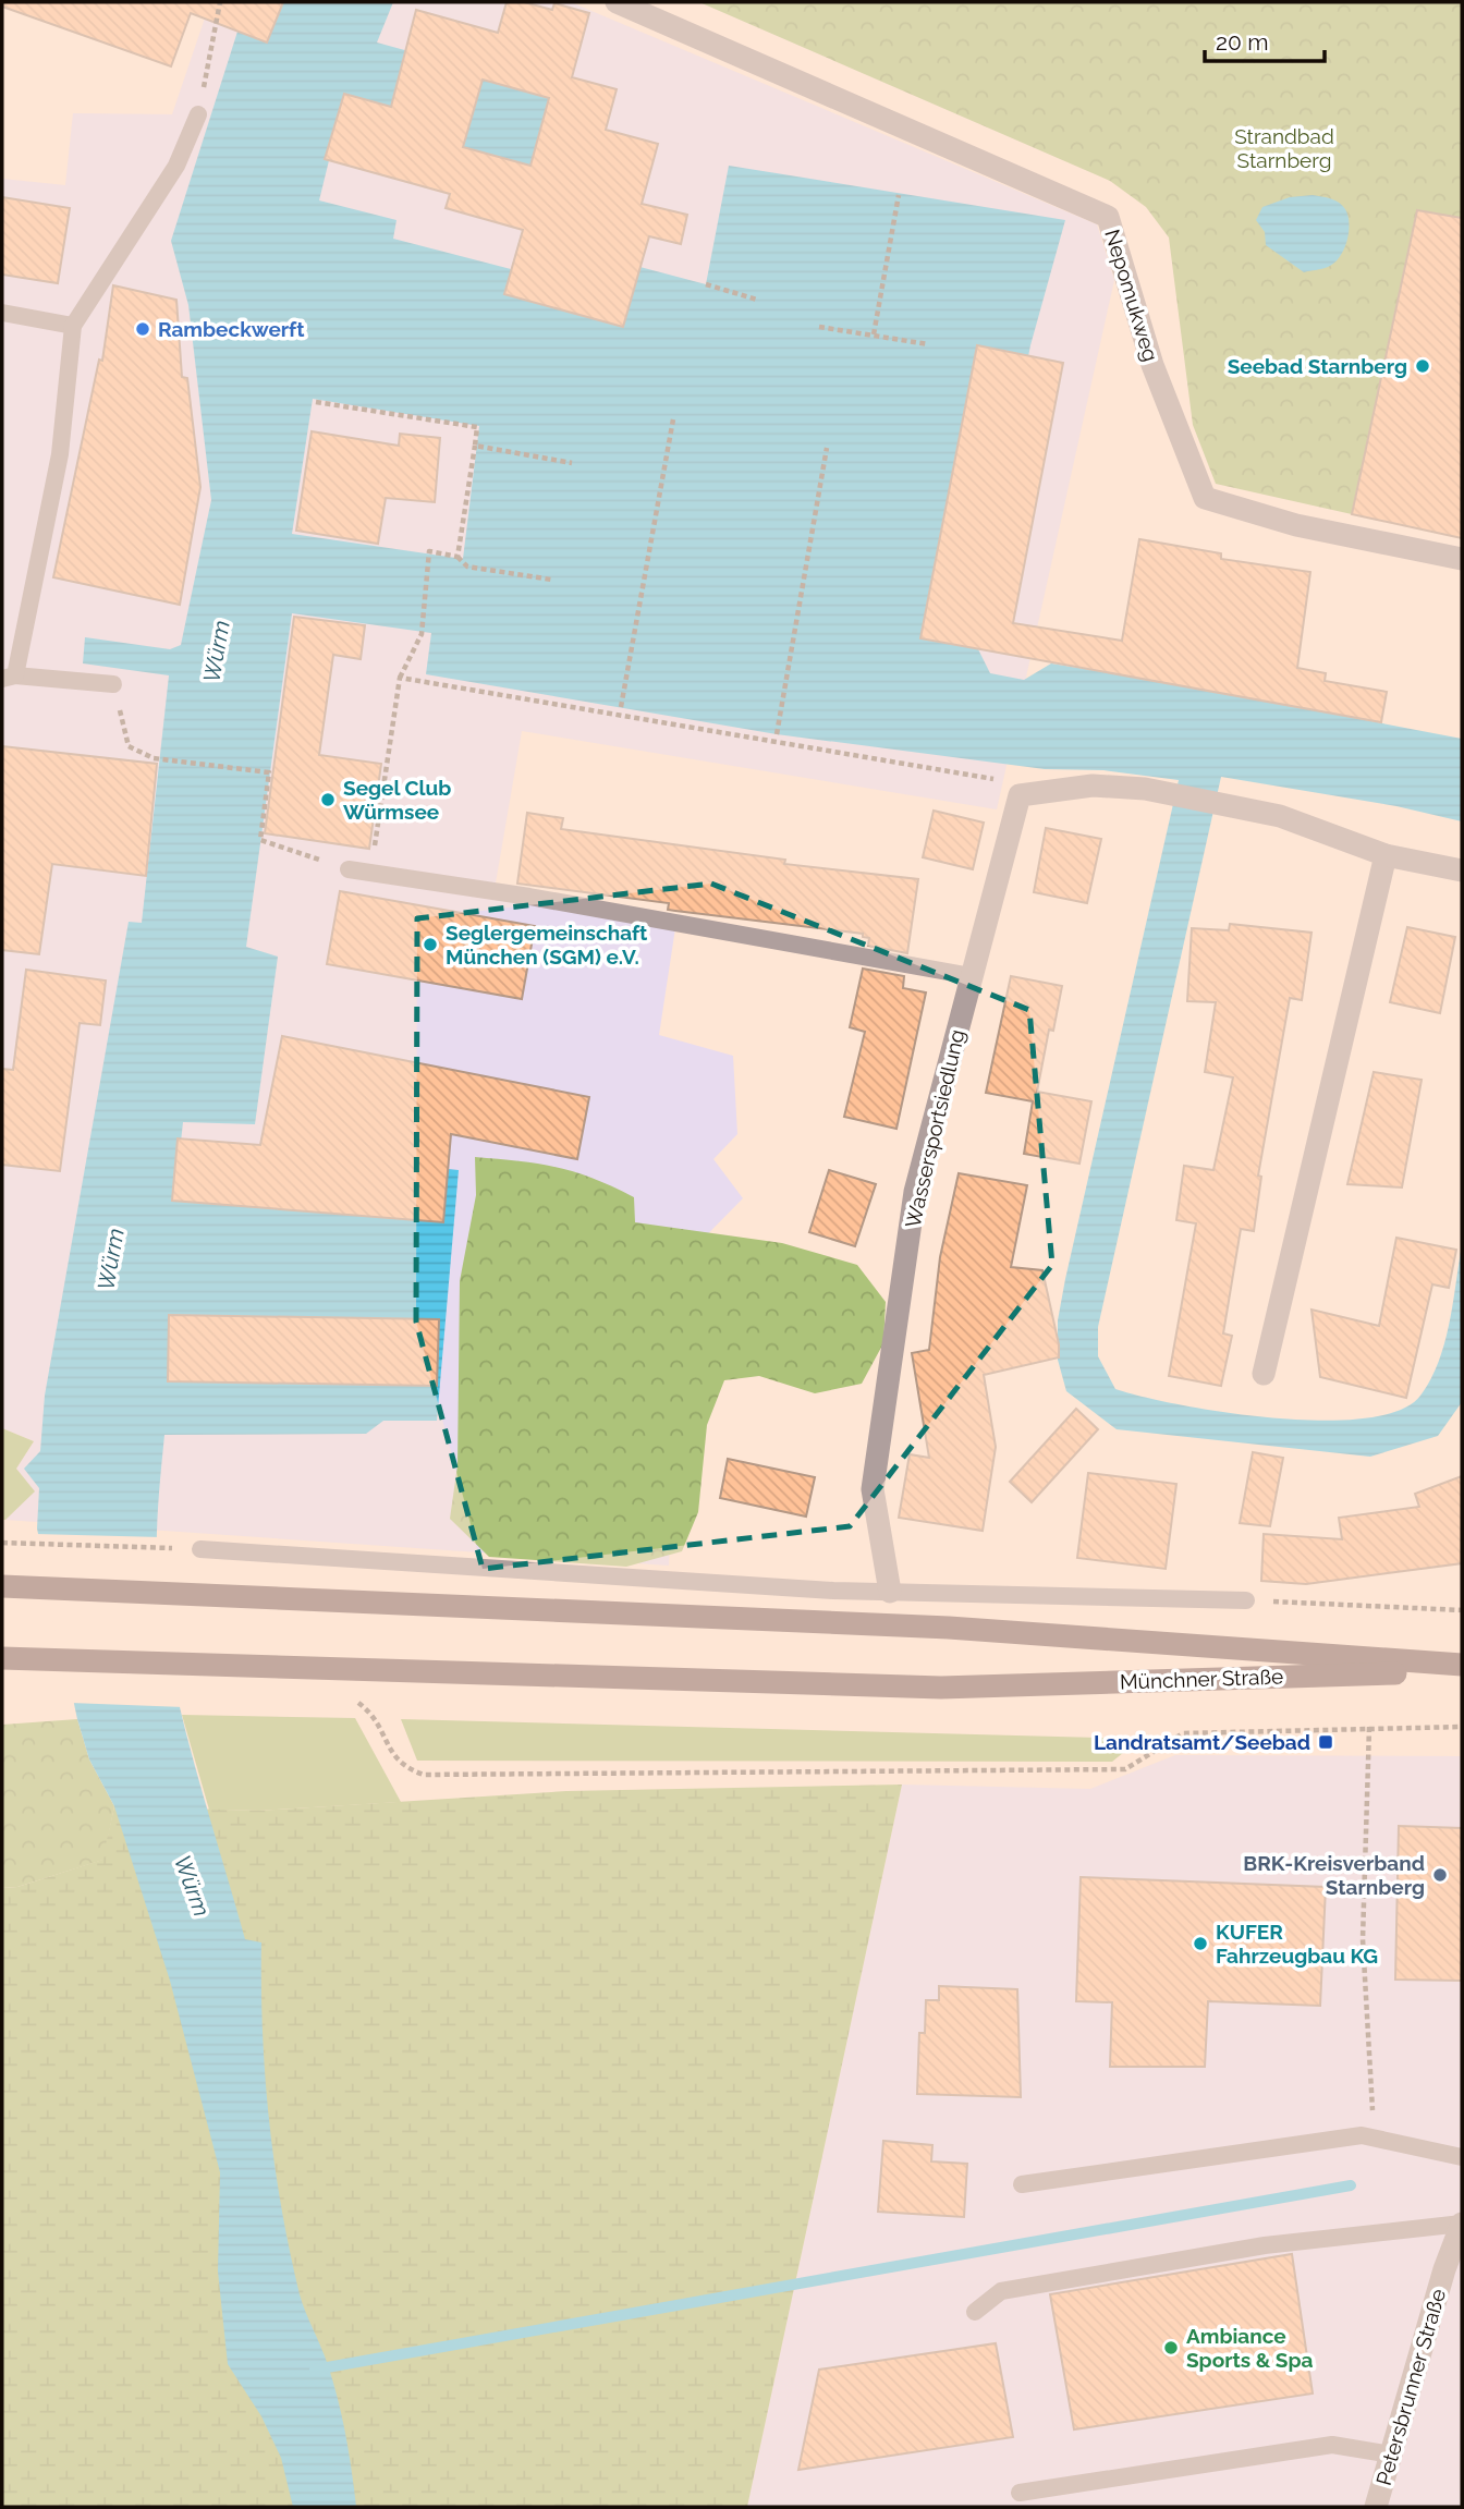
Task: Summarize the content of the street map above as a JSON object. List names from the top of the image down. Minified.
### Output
{"streets":{"main road":["Münchner Straße"],"street":["Nepomukweg","Wassersportsiedlung","Petersbrunner Straße"]},"water":["Würm"],"parks":["Strandbad Starnberg"],"places":{"other":["Rambeckwerft","Seebad Starnberg","Segel Club Würmsee","Seglergemeinschaft München (SGM) e.V.","BRK-Kreisverband Starnberg","KUFER Fahrzeugbau KG","Ambiance Sports & Spa"],"transit":["Landratsamt/Seebad"]},"scale_bar":"20 m"}
